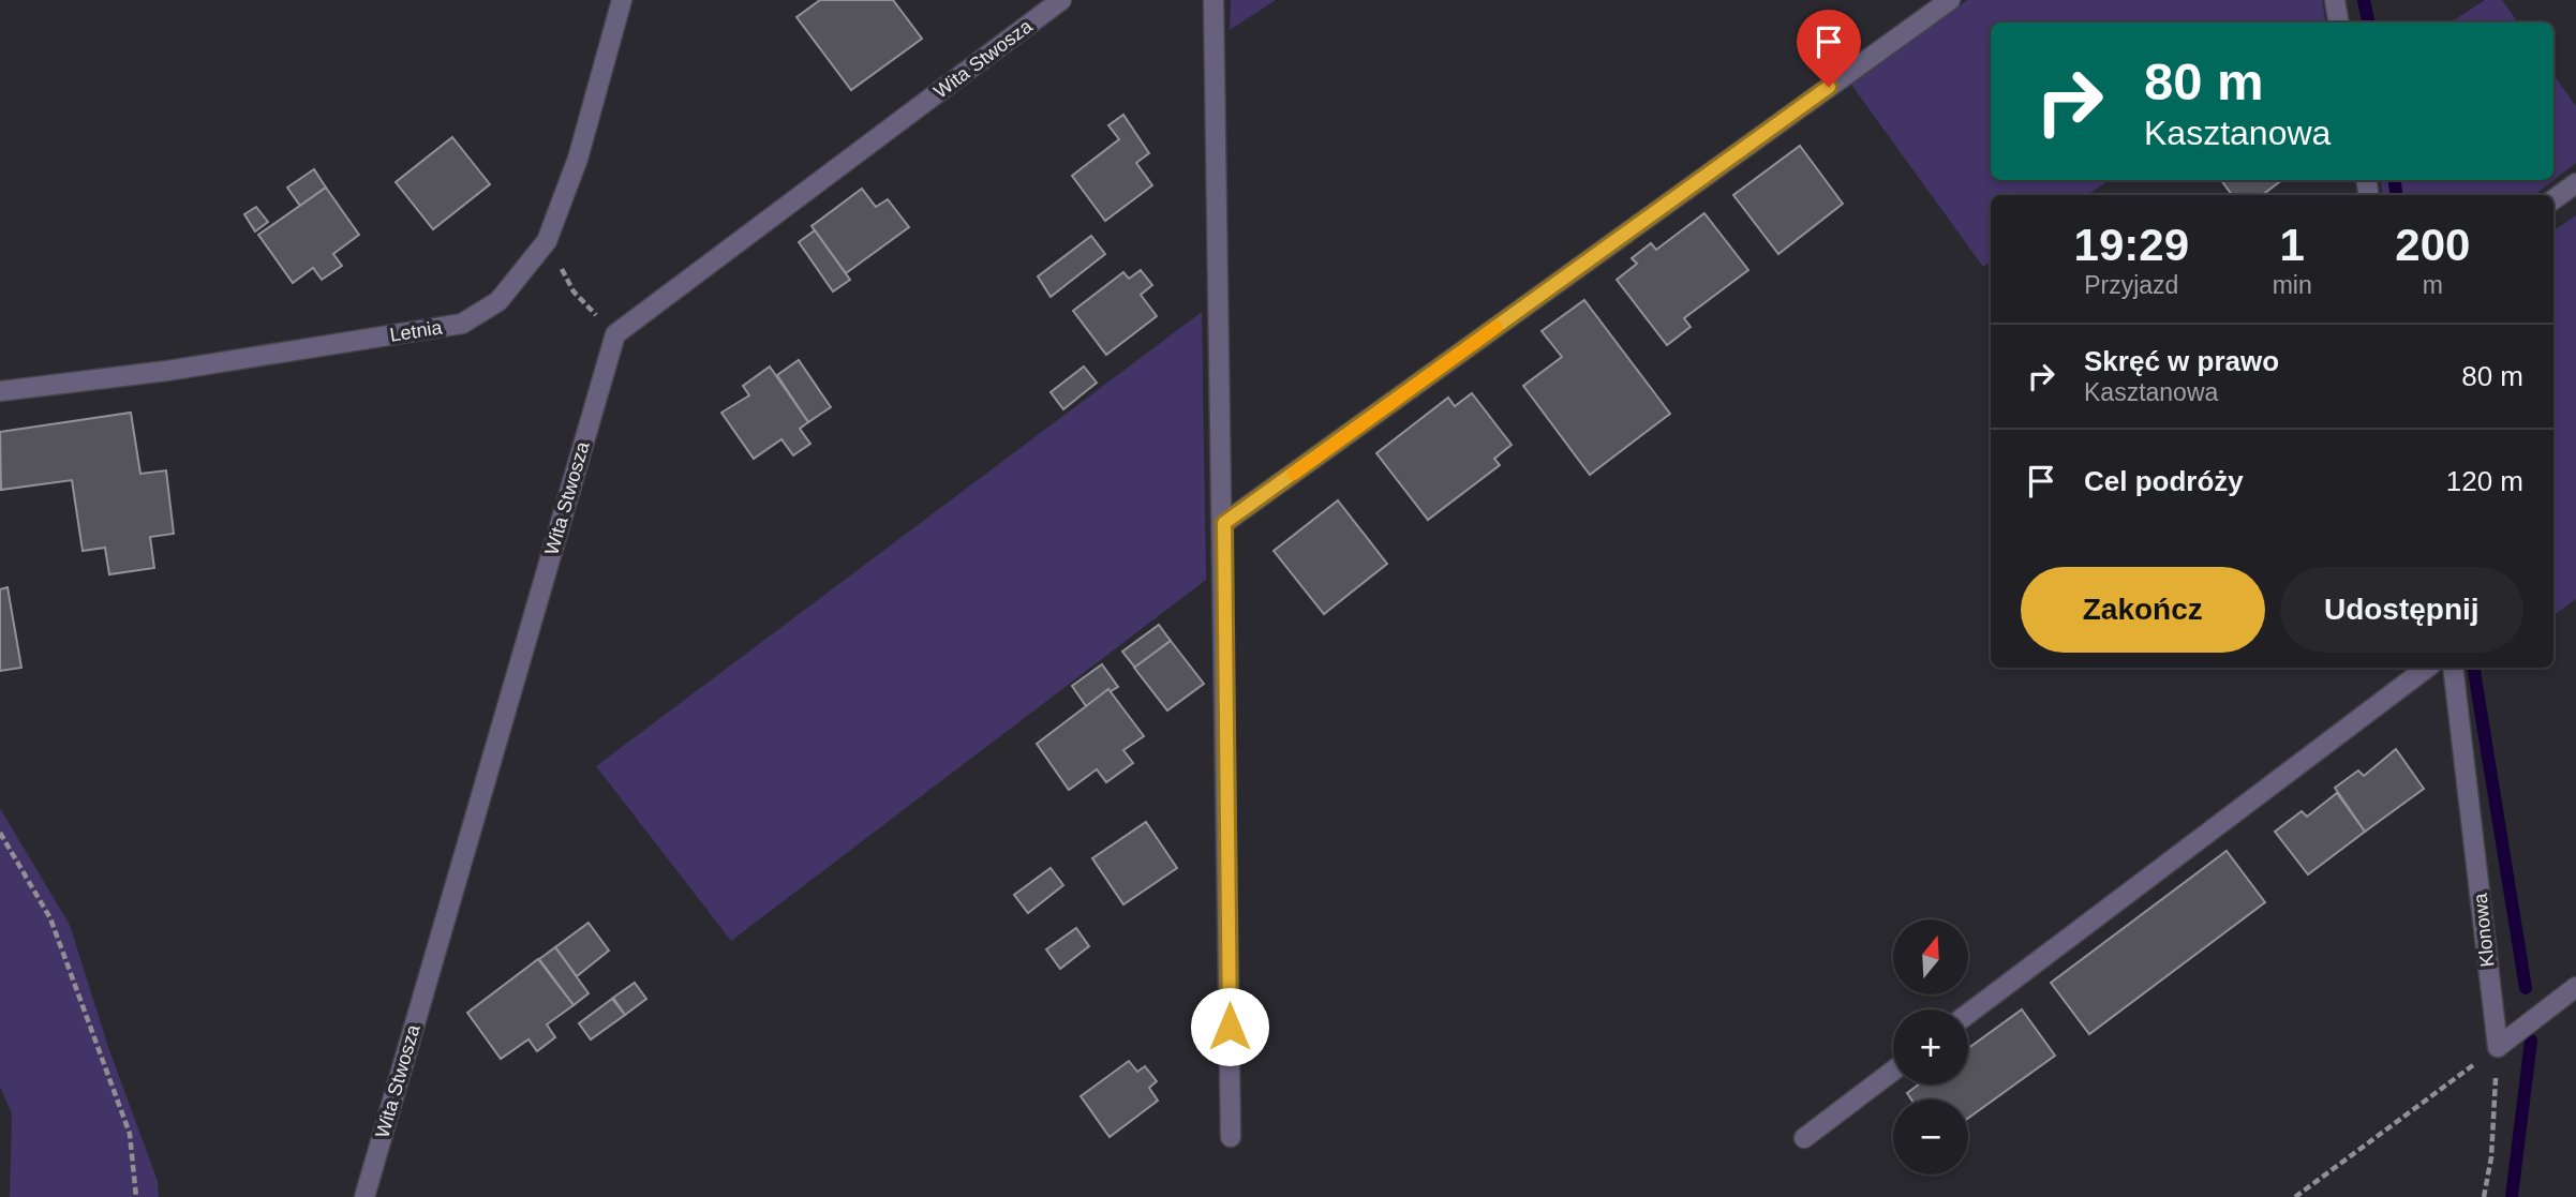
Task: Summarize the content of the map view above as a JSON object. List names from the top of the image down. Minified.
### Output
{"streets":{"street":["Wita Stwosza","Letnia","Klonowa"]},"north":"top","page":{"turn":["80 m","Kasztanowa"],"eta":["19:29","Przyjazd","1","min","200","m"],"list":[{"name":"Skręć w prawo","note":"Kasztanowa","value":"80 m"},{"name":"Cel podróży","value":"120 m"}],"buttons":["Zakończ","Udostępnij"],"map_buttons":["+","−"]}}
